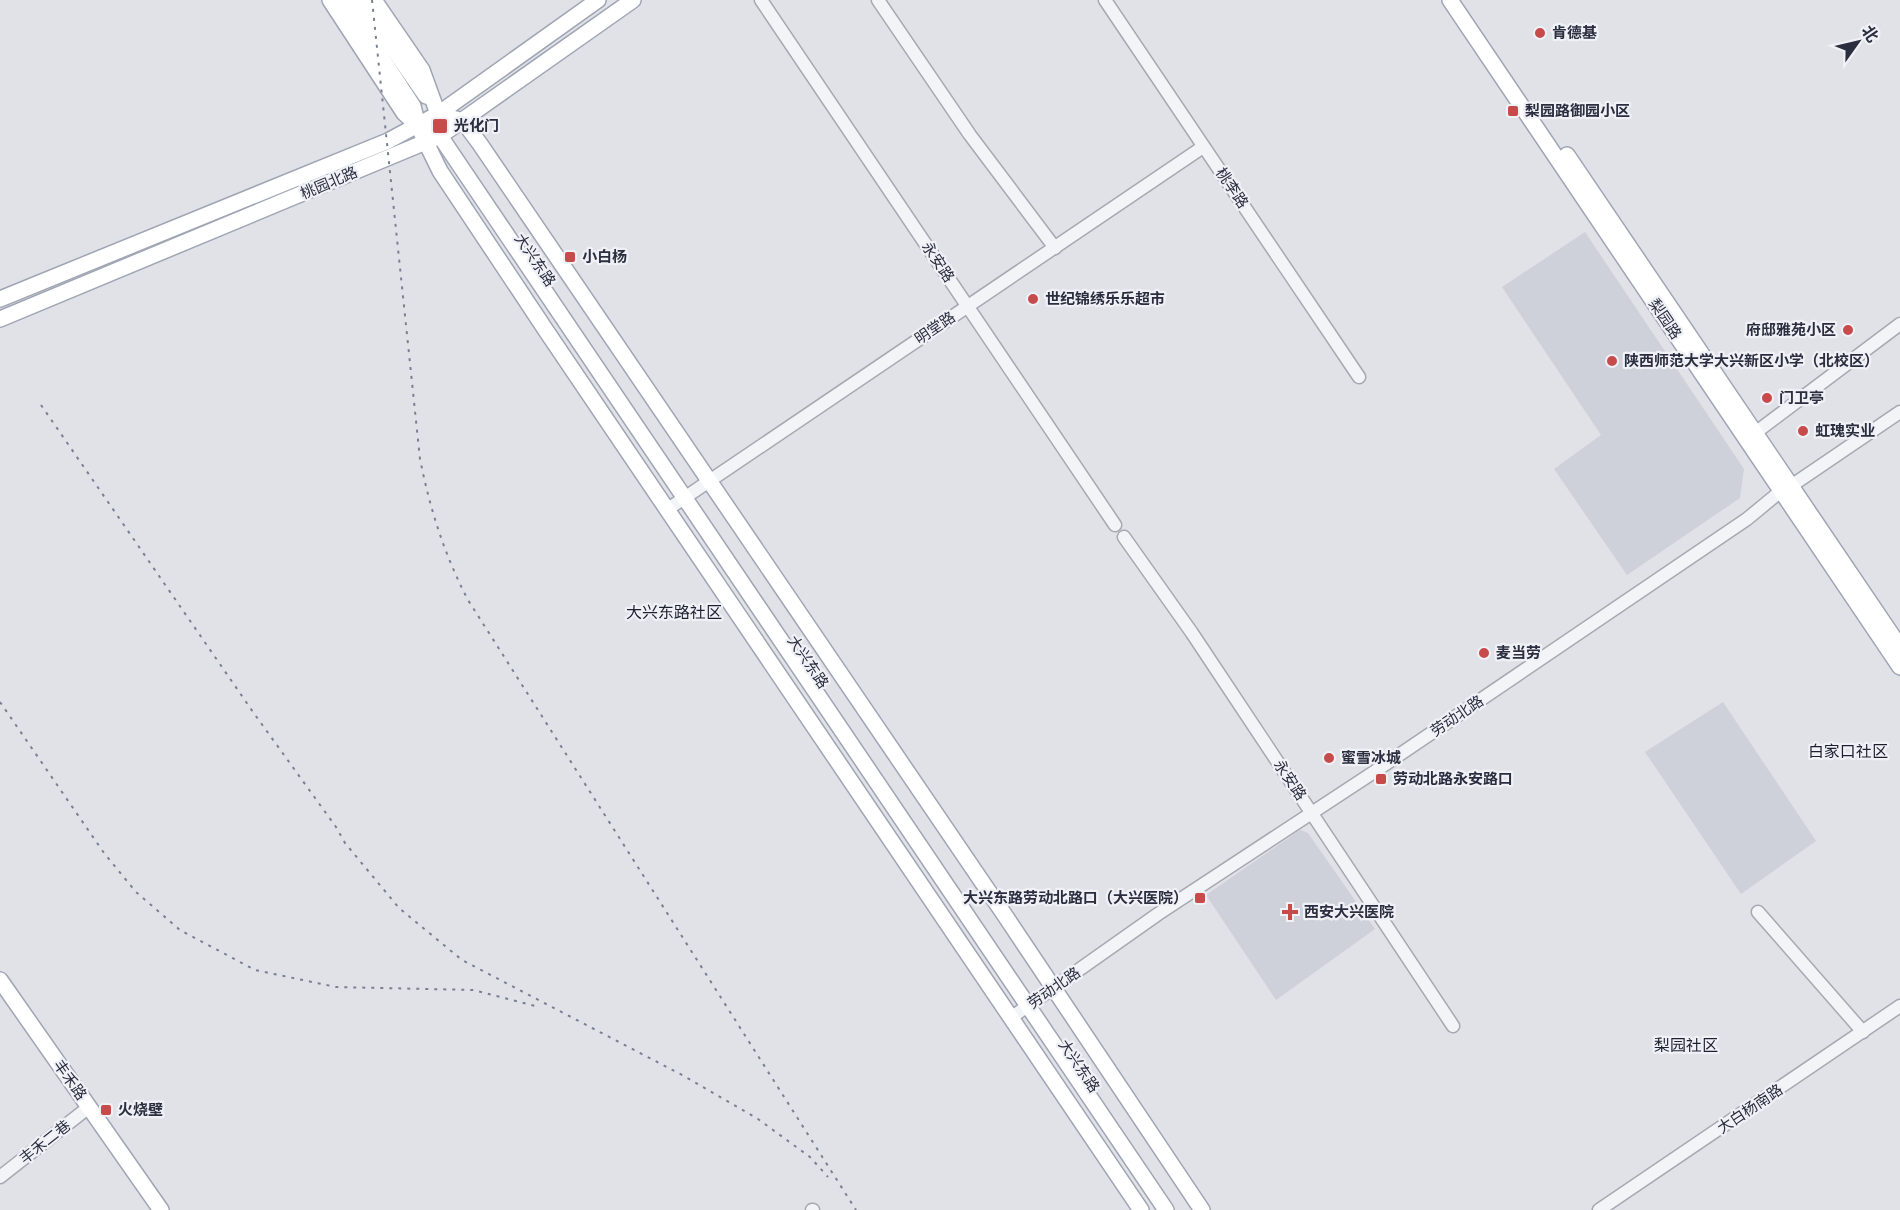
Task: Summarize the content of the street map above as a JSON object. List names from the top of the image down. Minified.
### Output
{"streets":{"main road":["桃园北路","大兴东路","梨园路","丰禾路"],"street":["桃李路","永安路","明堂路","劳动北路","大白杨南路","丰禾二巷"]},"crossings":[["桃园北路","大兴东路"],["桃李路","明堂路"],["大兴东路","明堂路"],["大兴东路","劳动北路"],["永安路","明堂路"],["永安路","劳动北路"],["梨园路","劳动北路"],["丰禾路","丰禾二巷"]],"districts":["大兴东路社区","白家口社区","梨园社区"],"places":{"other":["肯德基","世纪锦绣乐乐超市","府邸雅苑小区","陕西师范大学大兴新区小学（北校区）","门卫亭","虹瑰实业","麦当劳","蜜雪冰城"],"transit":["梨园路御园小区","光化门","小白杨","劳动北路永安路口","大兴东路劳动北路口（大兴医院）","火烧壁"],"health":["西安大兴医院"]},"north":"top right"}
